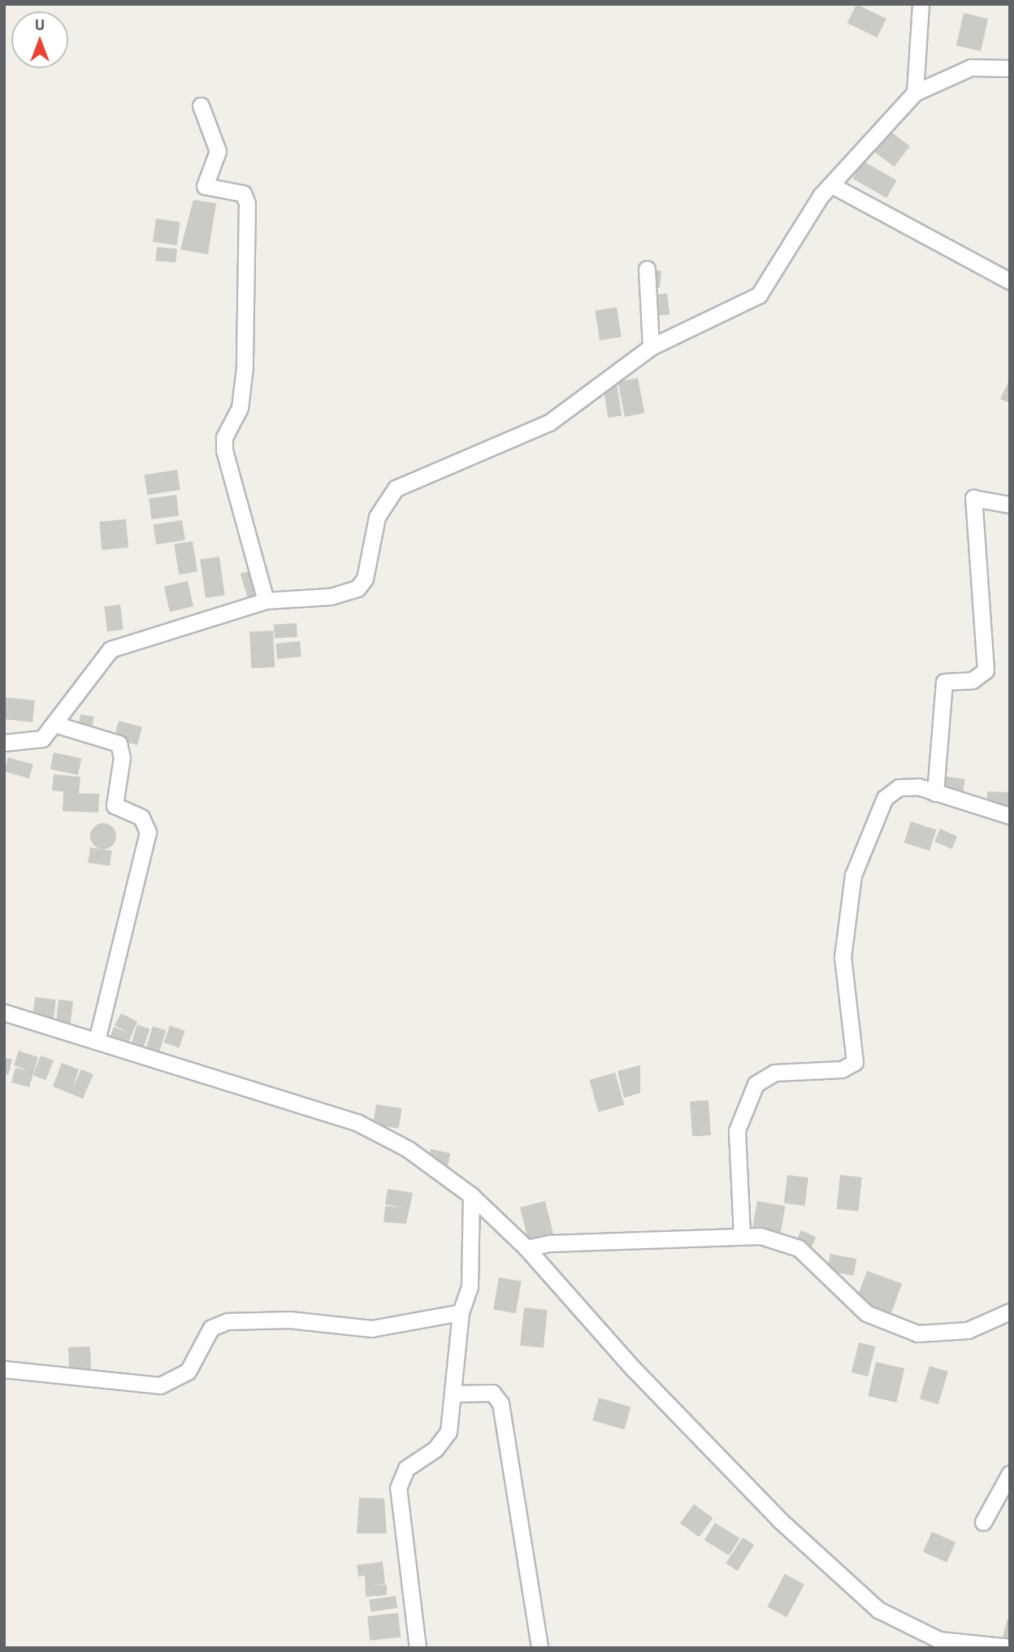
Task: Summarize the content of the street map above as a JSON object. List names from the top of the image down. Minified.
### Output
{"north":"top"}
